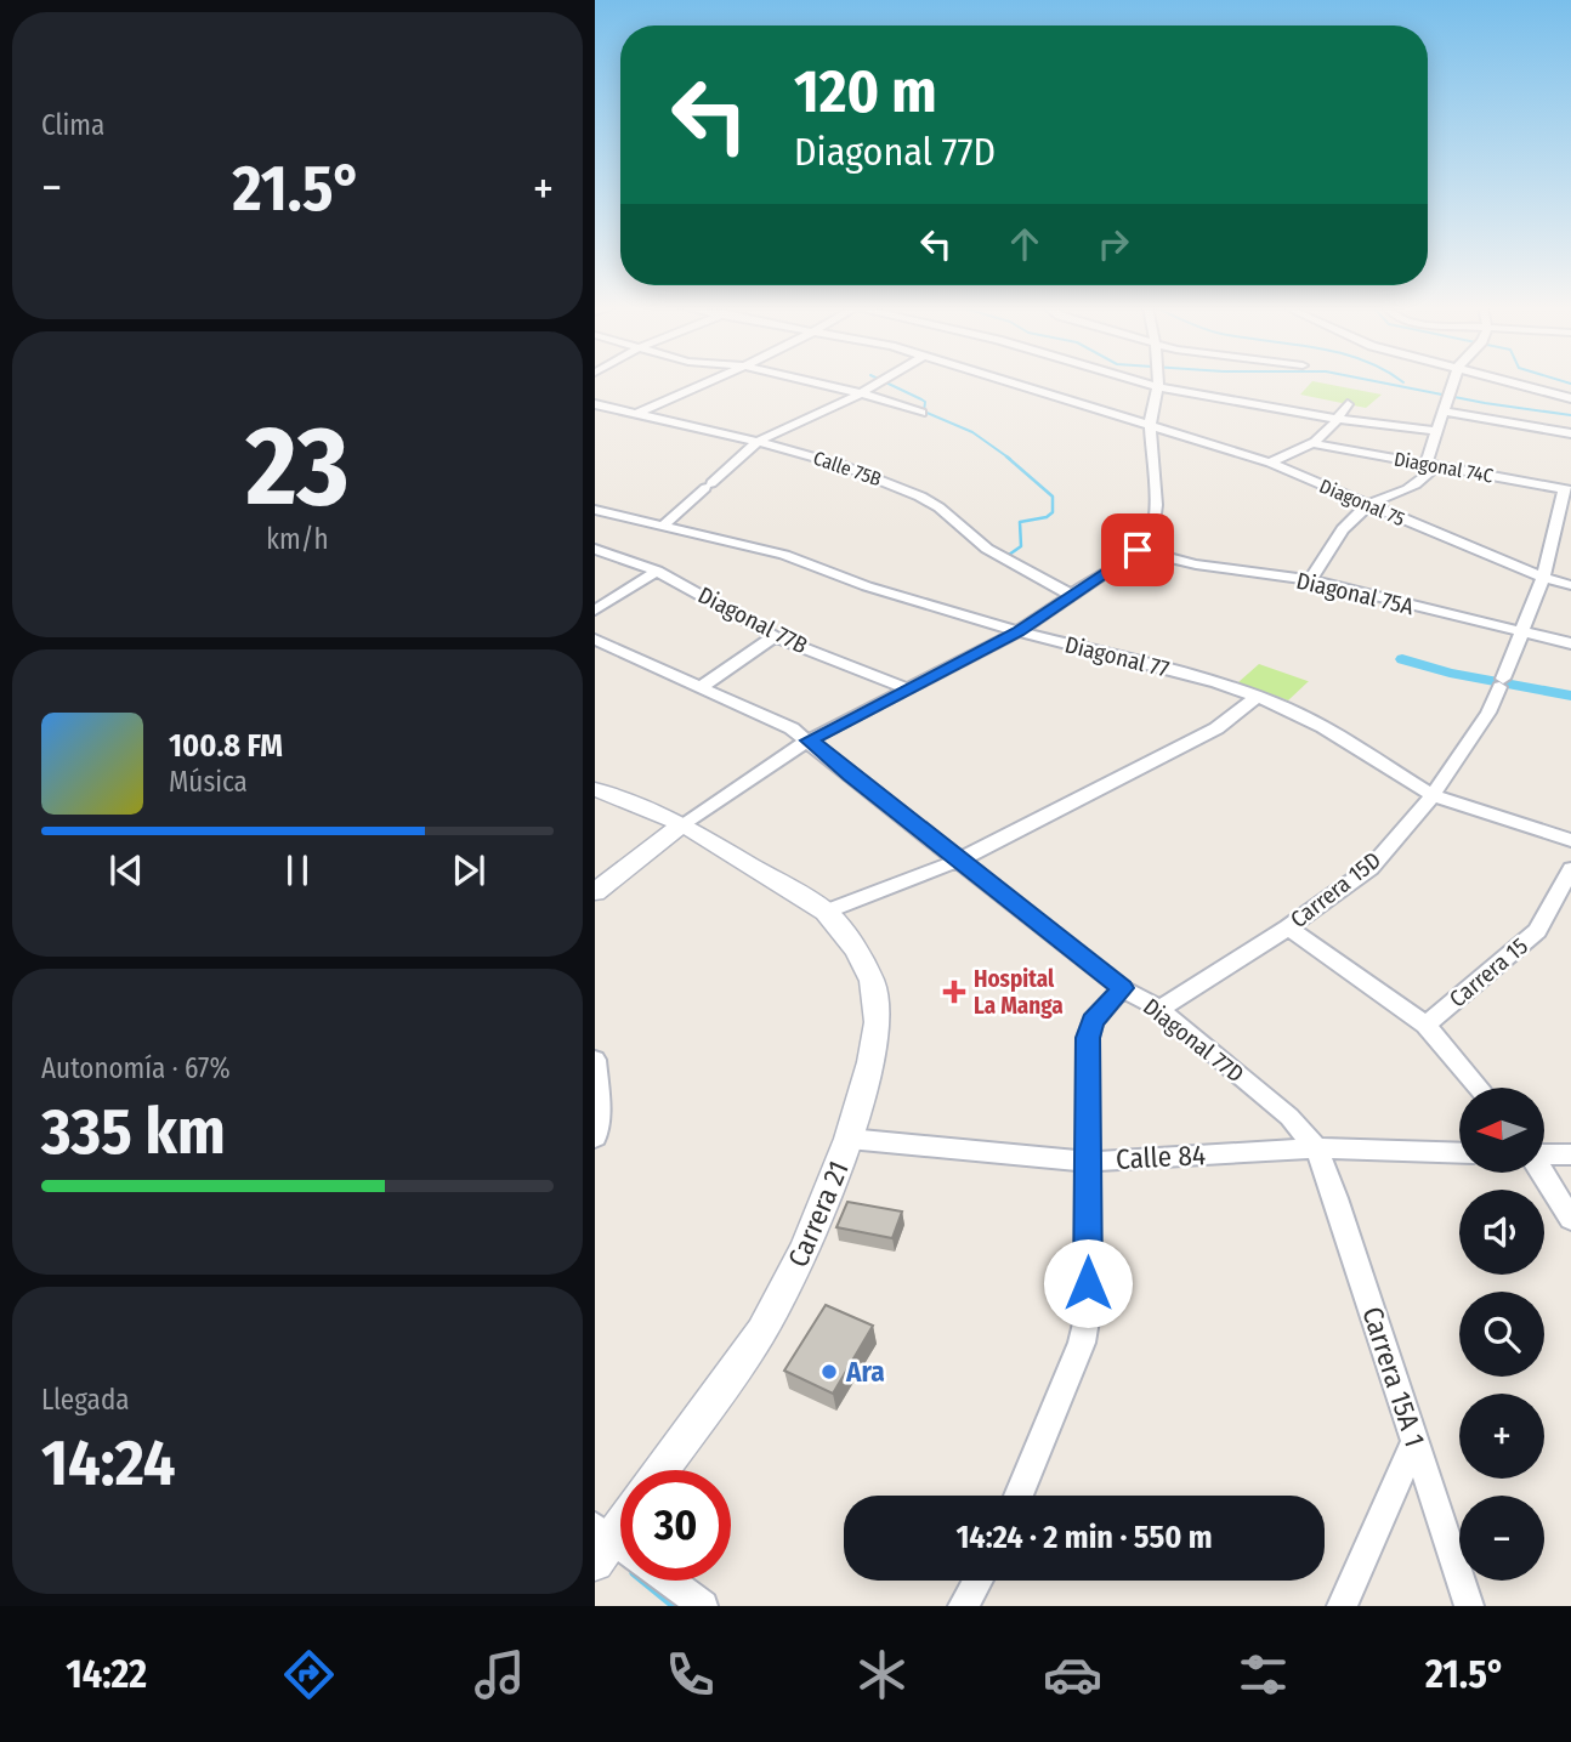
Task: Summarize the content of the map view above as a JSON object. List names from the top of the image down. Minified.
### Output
{"streets":{"street":["Diagonal 74C","Calle 75B","Diagonal 75","Diagonal 75A","Diagonal 77B","Diagonal 77","Carrera 15D","Carrera 15","Diagonal 77D","Calle 84","Carrera 21","Carrera 15A 1"]},"crossings":[["Diagonal 74C","Carrera 15D"],["Diagonal 75","Carrera 15D"],["Diagonal 75A","Carrera 15D"],["Diagonal 77","Carrera 15D"],["Carrera 15D","Diagonal 77D"],["Diagonal 77D","Calle 84"],["Diagonal 77D","Carrera 15A 1"],["Calle 84","Carrera 21"],["Calle 84","Carrera 15A 1"]],"places":{"health":["Hospital La Manga"],"other":["Ara"]},"north":"left","page":{"tile":["Clima",["23","km/h"],["Autonomía · 67%","335 km"],["Llegada","14:24"]],"turn":["120 m","Diagonal 77D"],"heat":["−","21.5°","+"],"song":["100.8 FM","Música"],"map_buttons":["+","−"],"limit":"30","trip":"14:24 · 2 min · 550 m","tabs":["14:22","21.5°"]}}
